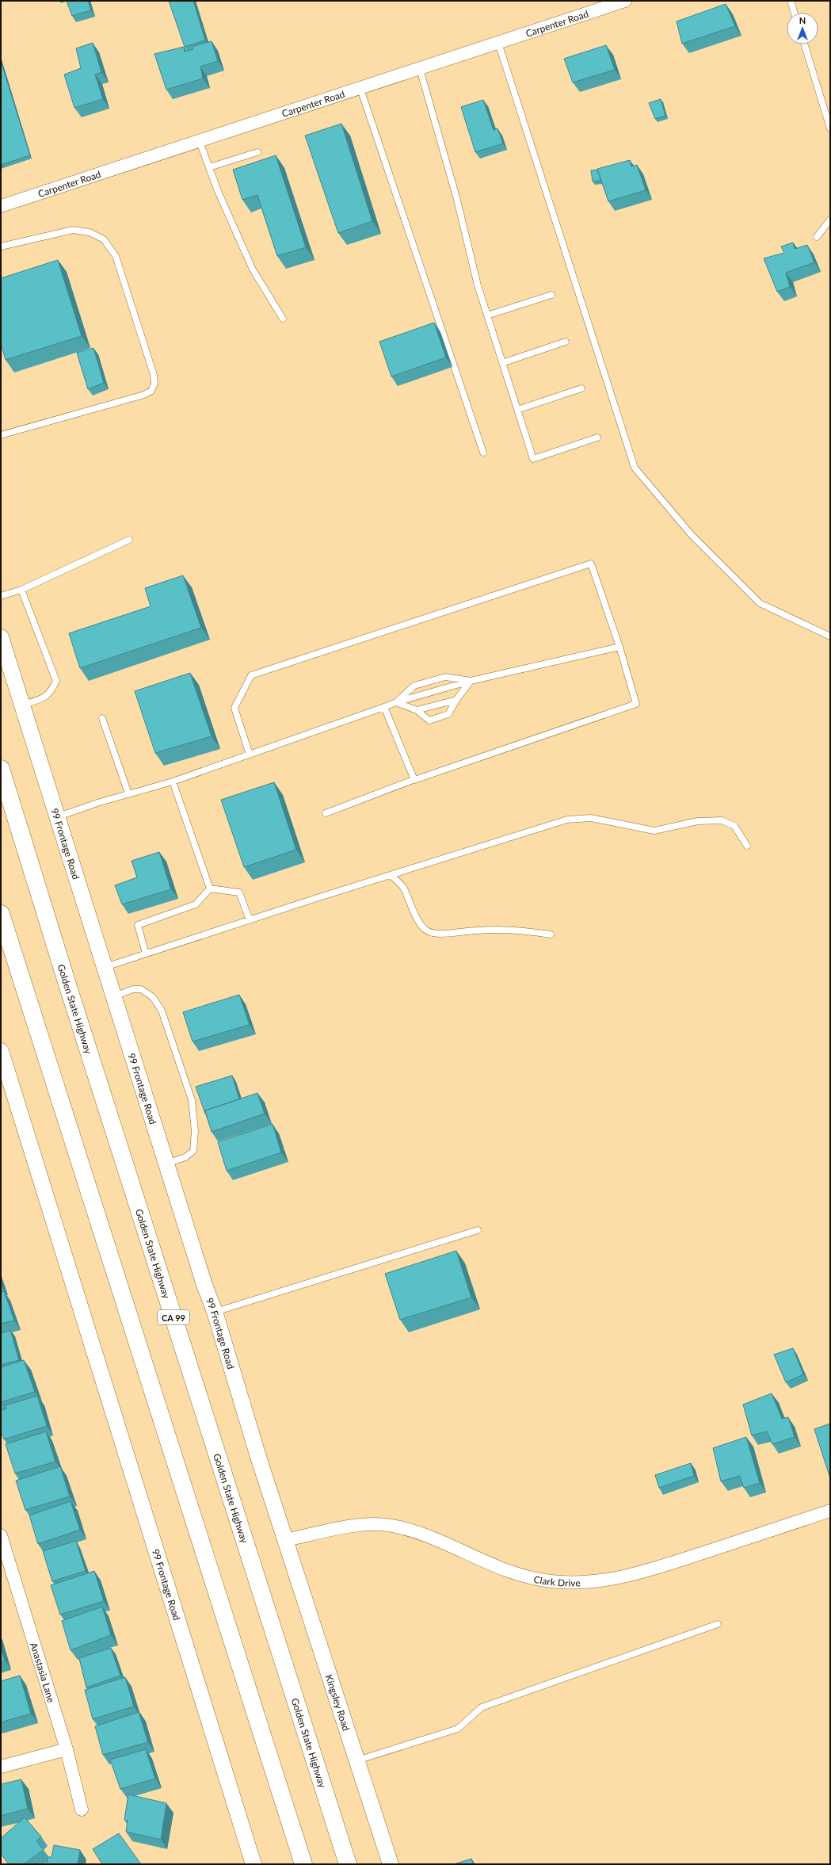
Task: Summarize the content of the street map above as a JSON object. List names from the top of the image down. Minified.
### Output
{"streets":{"highway":["Golden State Highway","CA 99"],"street":["Carpenter Road","99 Frontage Road","Clark Drive","Anastasia Lane","Kingsley Road"]},"crossings":[["99 Frontage Road","Clark Drive"],["99 Frontage Road","Kingsley Road"],["Clark Drive","Kingsley Road"]],"north":"top"}
